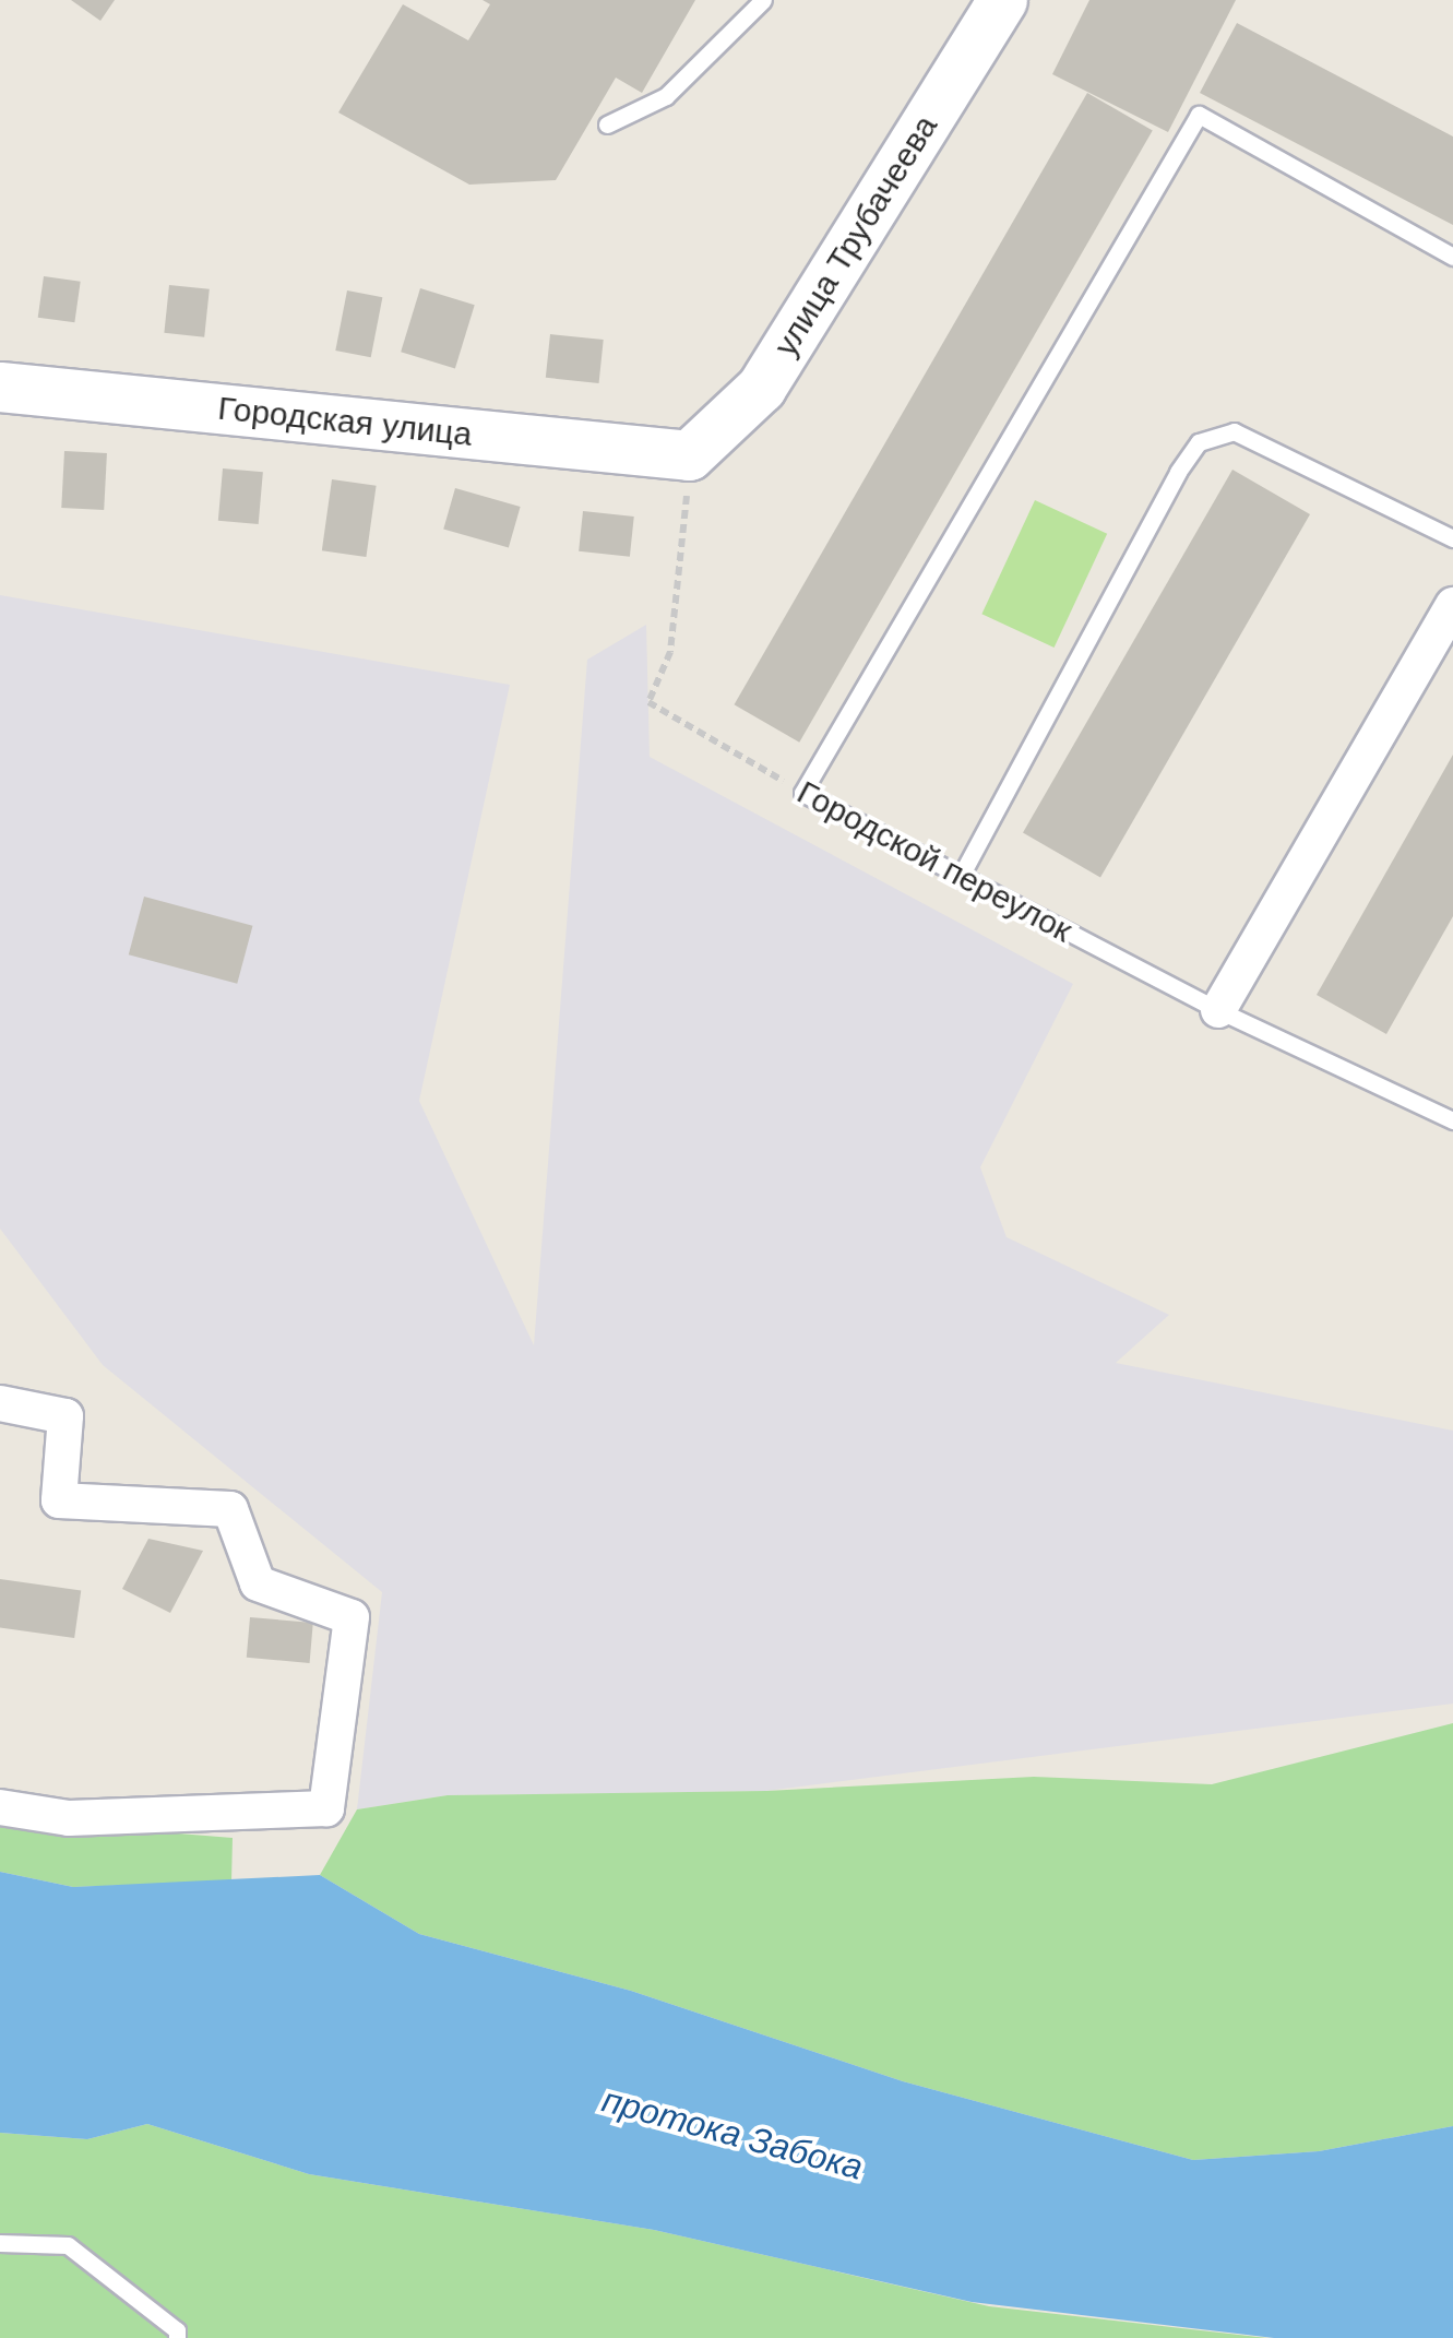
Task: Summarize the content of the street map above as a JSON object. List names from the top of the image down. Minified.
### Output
{"streets":{"main road":["улица Трубачеева","Городская улица"],"lane":["Городской переулок"]},"crossings":[["улица Трубачеева","Городская улица"],["улица Трубачеева","Городской переулок"],["Городская улица","Городской переулок"]],"water":["протока Забока"]}
